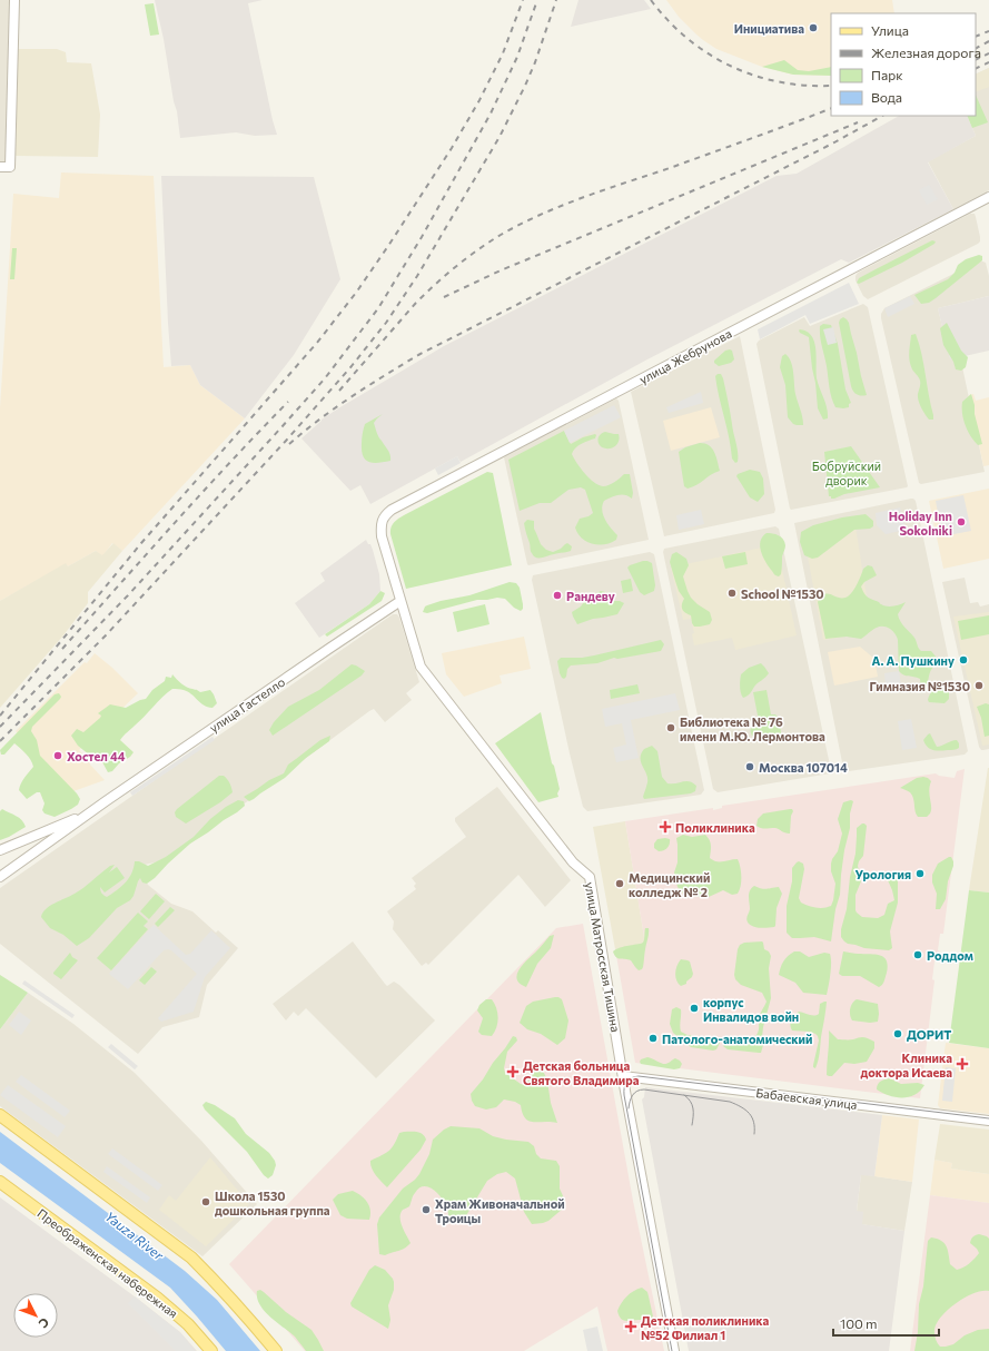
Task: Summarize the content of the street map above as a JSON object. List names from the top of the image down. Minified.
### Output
{"streets":{"main road":["Преображенская набережная"],"street":["улица Жебрунова","улица Гастелло","улица Матросская Тишина","Бабаевская улица"]},"crossings":[["улица Жебрунова","улица Матросская Тишина"],["улица Гастелло","улица Матросская Тишина"],["улица Матросская Тишина","Бабаевская улица"]],"water":["Yauza River"],"parks":["Бобруйский дворик"],"places":{"other":["Инициатива","Holiday Inn Sokolniki","School №1530","Рандеву","А. А. Пушкину","Гимназия №1530","Библиотека № 76 имени М.Ю. Лермонтова","Хостел 44","Москва 107014","Урология","Медицинский колледж № 2","Роддом","корпус Инвалидов войн","ДОРИТ","Патолого-анатомический","Школа 1530 дошкольная группа","Храм Живоначальной Троицы"],"health":["Поликлиника","Клиника доктора Исаева","Детская больница Святого Владимира","Детская поликлиника №52 Филиал 1"]},"legend":["Улица","Железная дорога","Парк","Вода"],"scale_bar":"100 m","north":"bottom right"}
